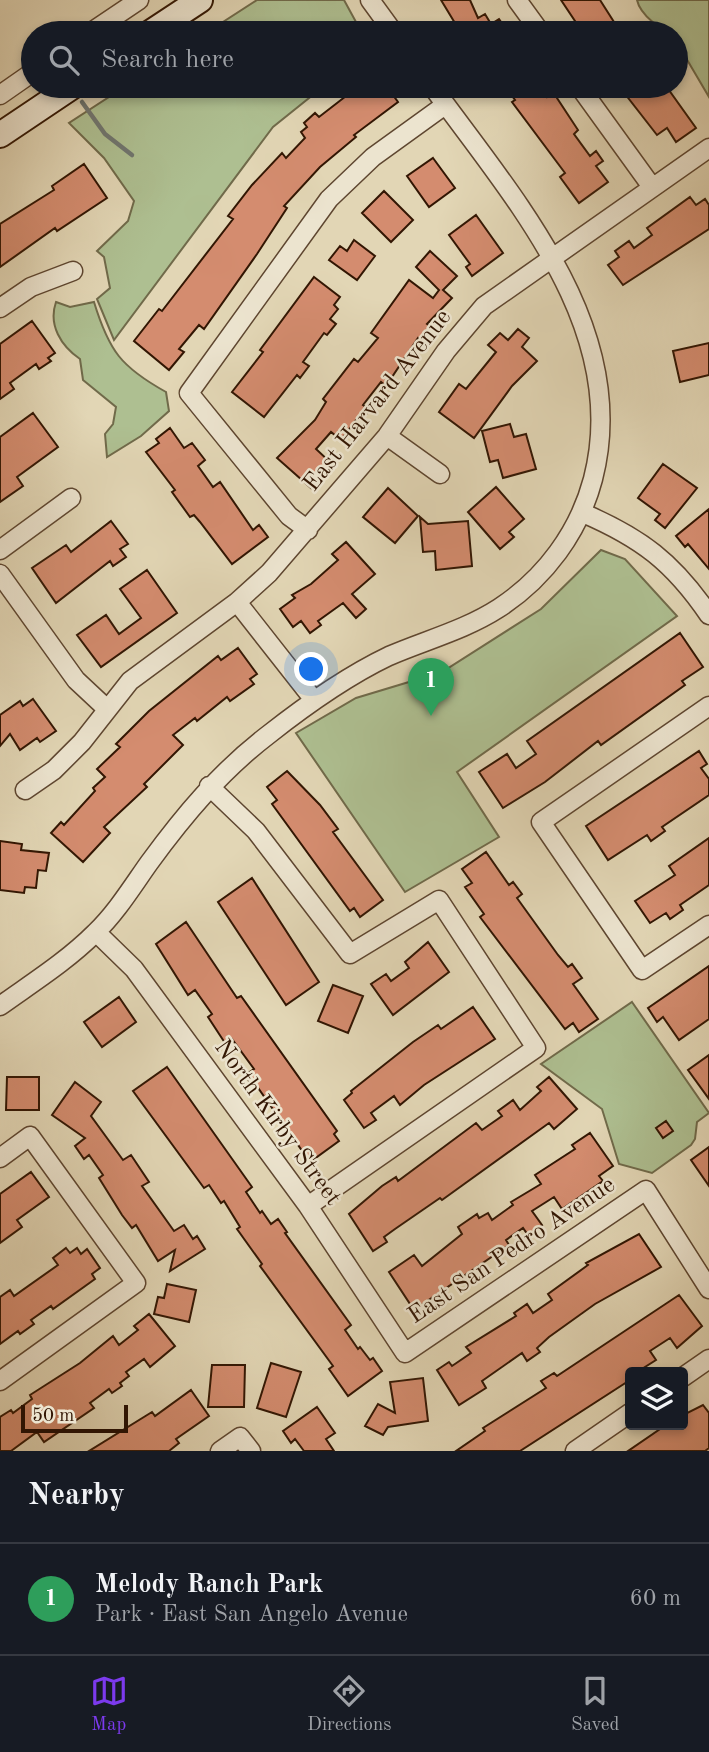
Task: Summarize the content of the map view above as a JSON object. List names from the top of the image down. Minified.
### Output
{"streets":{"street":["East Harvard Avenue","North Kirby Street","East San Pedro Avenue"]},"crossings":[["North Kirby Street","East San Pedro Avenue"]],"scale_bar":"50 m","page":{"search":"Search here","pins":"1","scale":"50 m","heading":"Nearby","list":[{"mark":"1","name":"Melody Ranch Park","note":"Park · East San Angelo Avenue","value":"60 m"}],"nav":["Map","Directions","Saved"]}}
